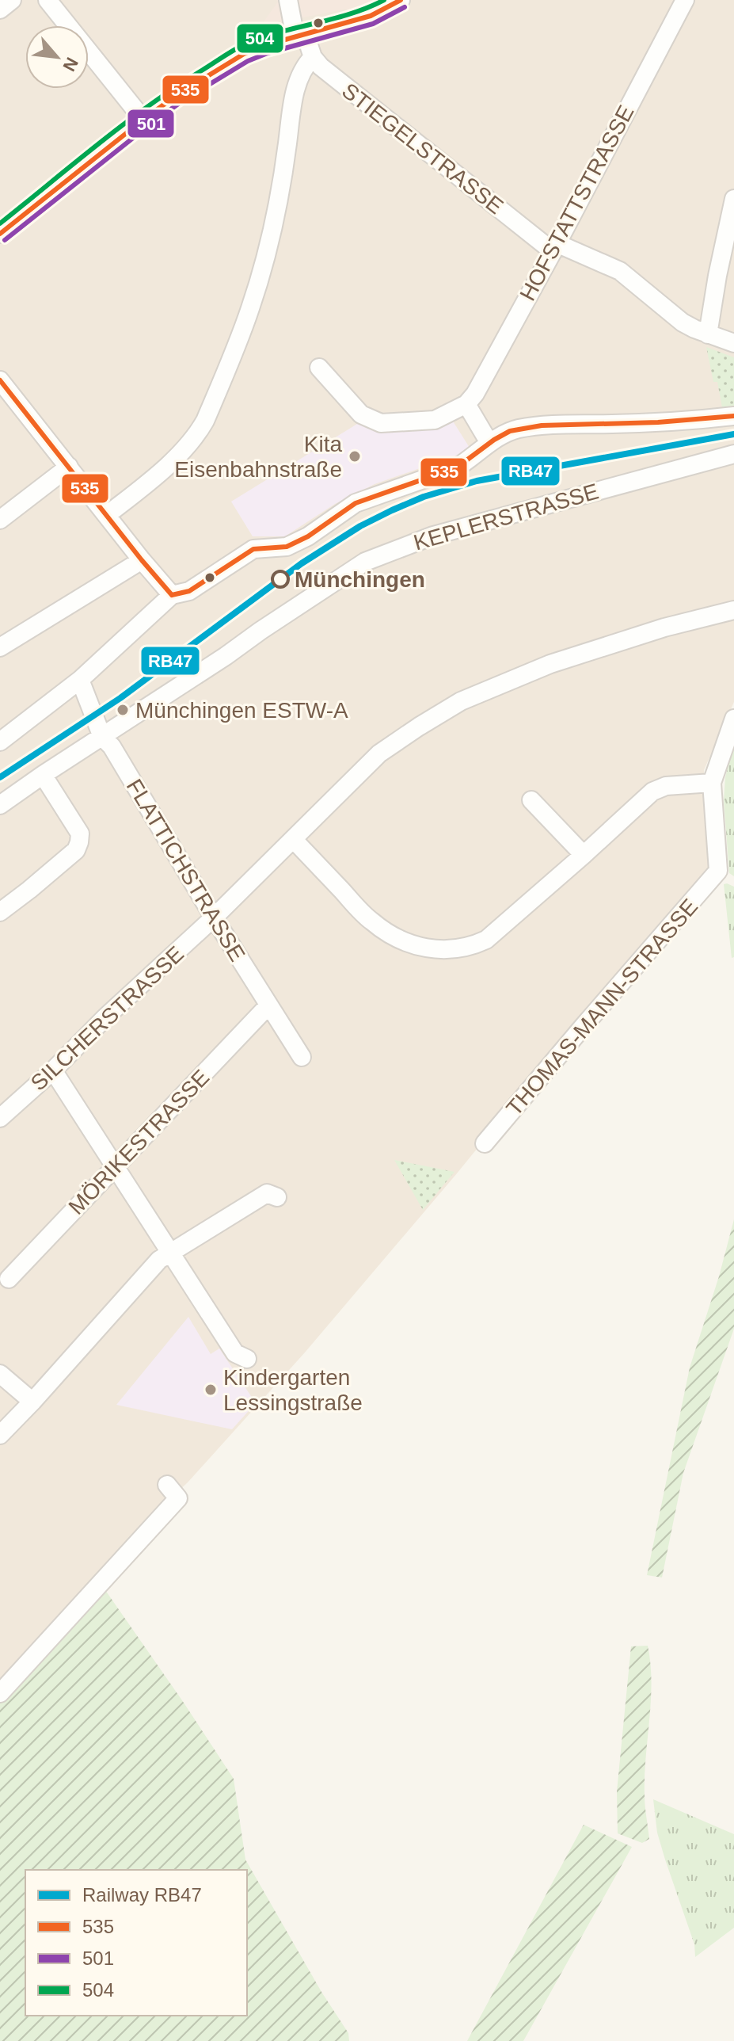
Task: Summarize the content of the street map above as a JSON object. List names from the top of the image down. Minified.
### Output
{"streets":{"street":["STIEGELSTRASSE","HOFSTATTSTRASSE","KEPLERSTRASSE","FLATTICHSTRASSE","THOMAS-MANN-STRASSE","SILCHERSTRASSE","MÖRIKESTRASSE"]},"crossings":[["STIEGELSTRASSE","HOFSTATTSTRASSE"],["KEPLERSTRASSE","FLATTICHSTRASSE"],["FLATTICHSTRASSE","SILCHERSTRASSE"],["FLATTICHSTRASSE","MÖRIKESTRASSE"]],"places":["Kita Eisenbahnstraße","Münchingen","Münchingen ESTW-A","Kindergarten Lessingstraße"],"lines":["transit line 535","transit line 504","transit line 501","rail line RB47"],"legend":["Railway RB47","535","501","504"],"north":"bottom right"}
